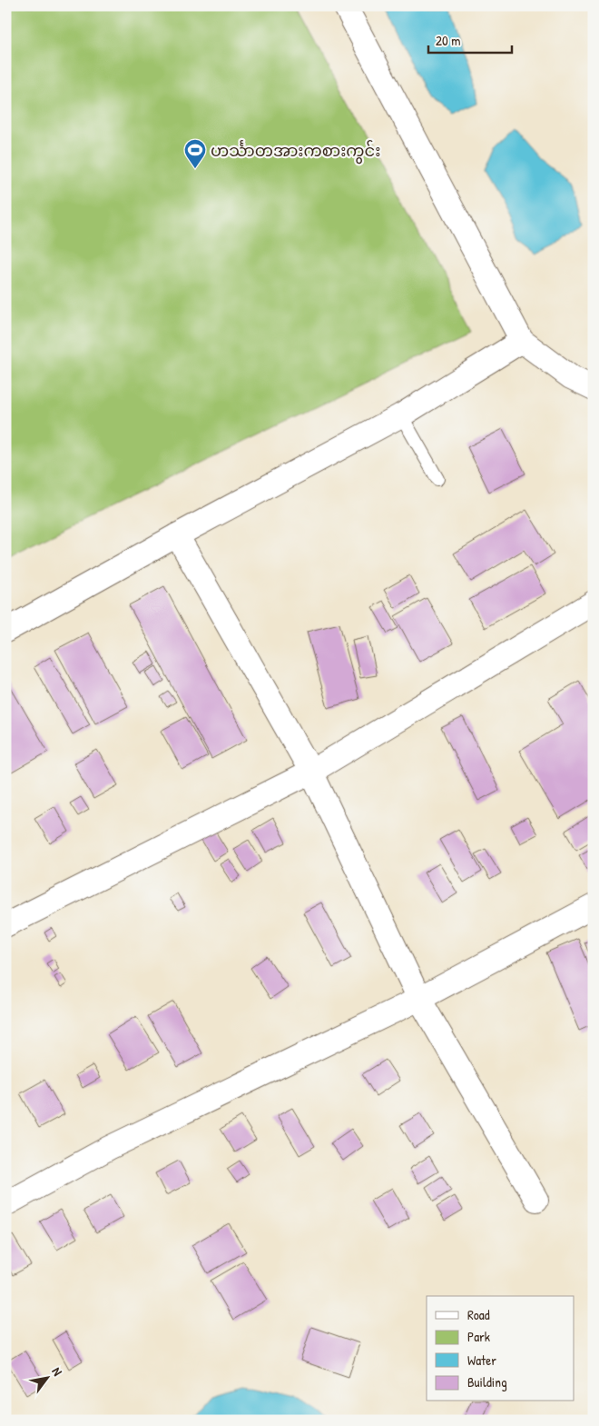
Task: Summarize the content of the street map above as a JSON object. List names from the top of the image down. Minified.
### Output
{"places":{"sports":["ဟင်္သာတအားကစားကွင်း"]},"legend":["Road","Park","Water","Building"],"scale_bar":"20 m","north":"top right"}
